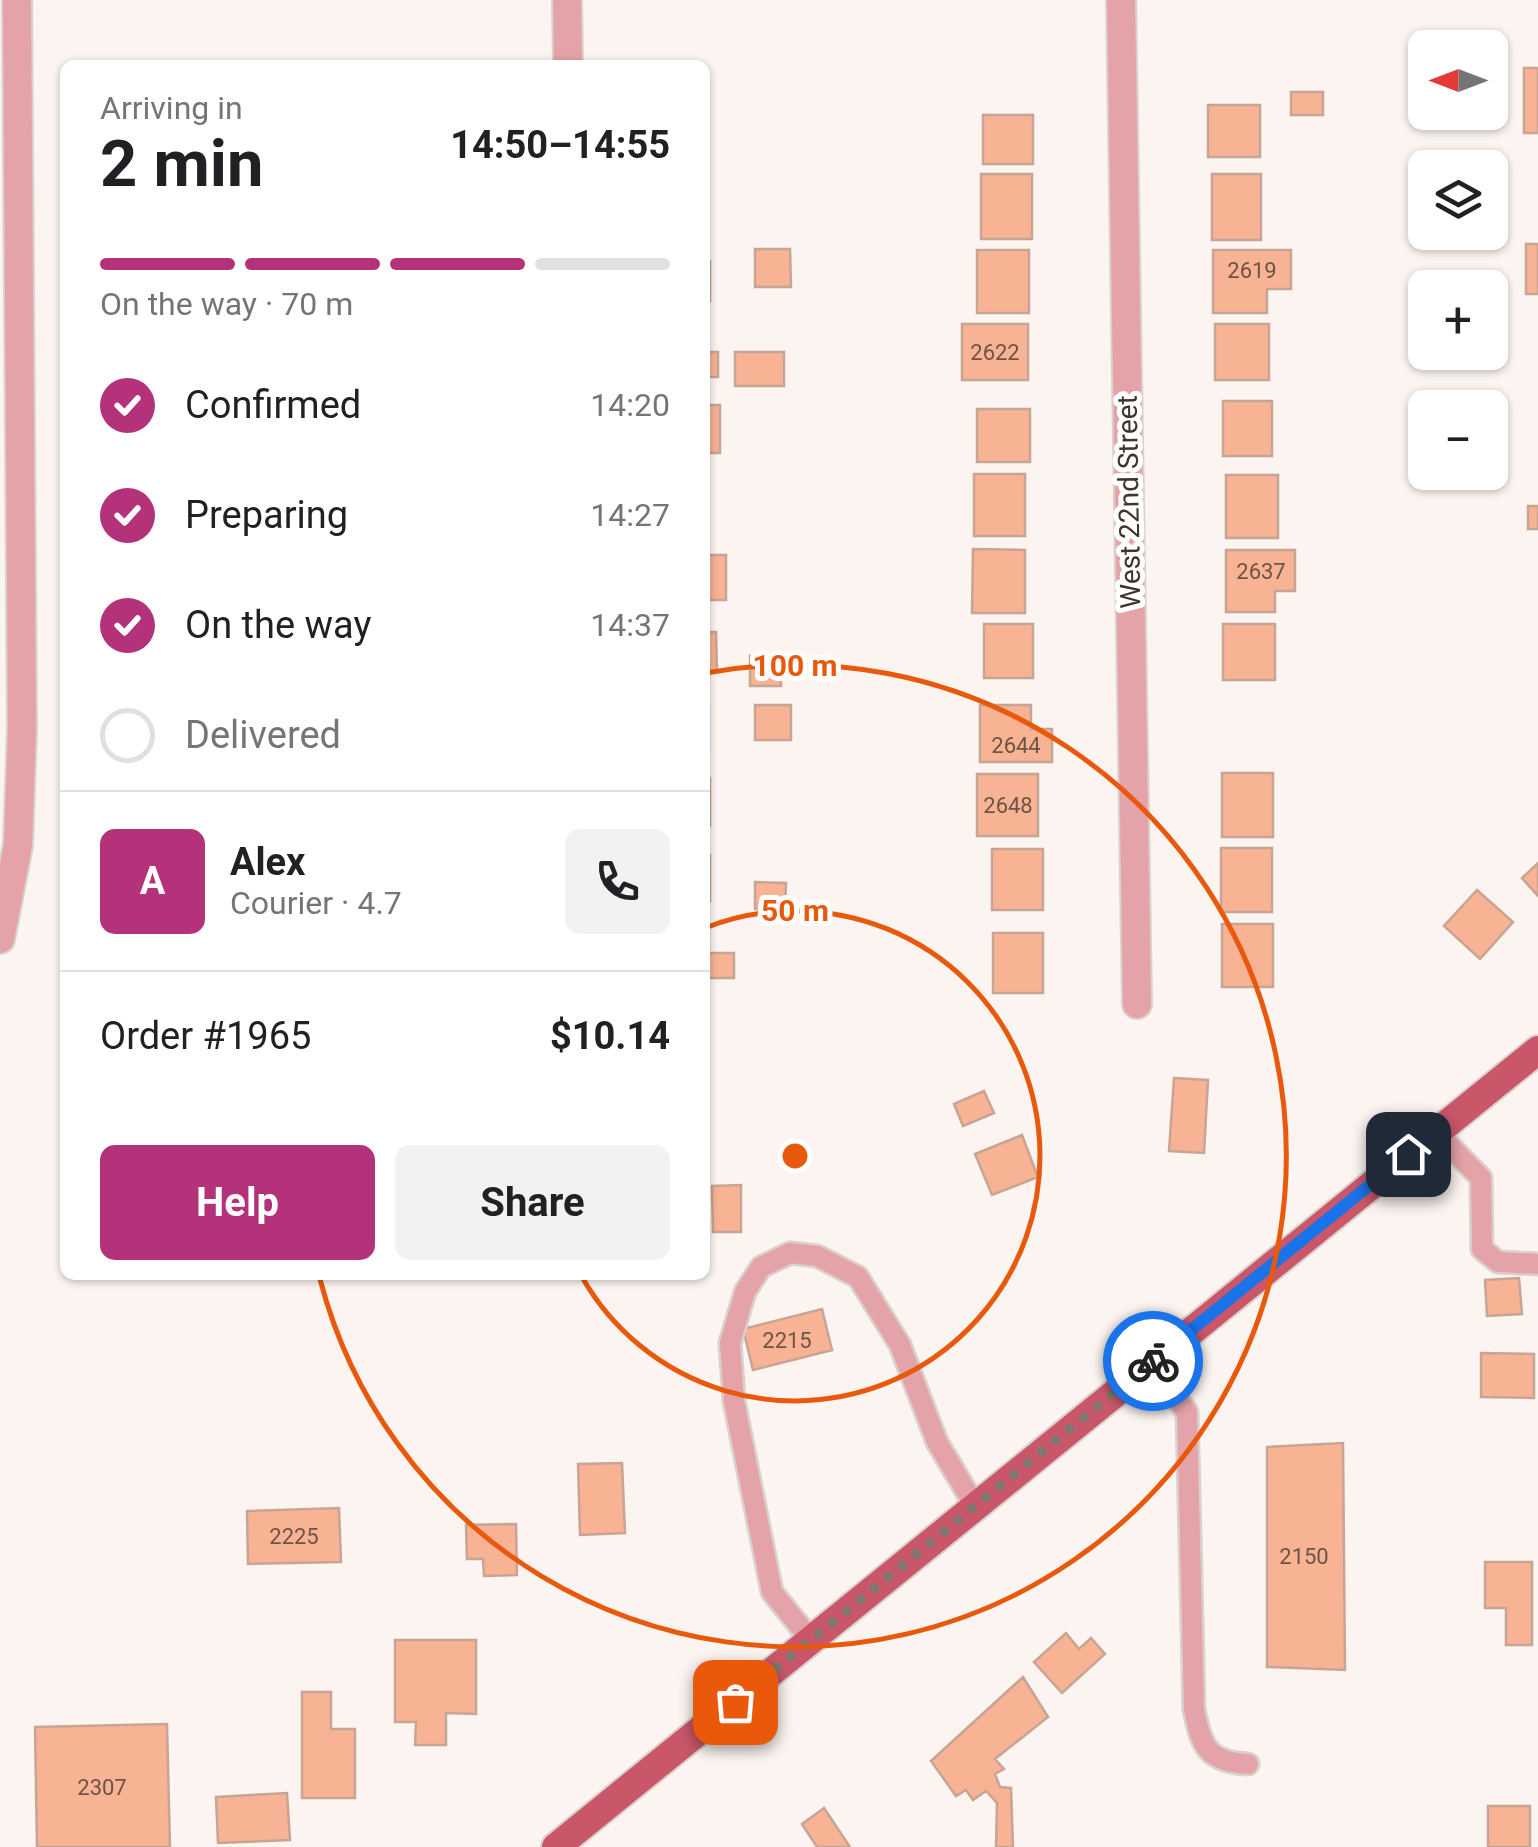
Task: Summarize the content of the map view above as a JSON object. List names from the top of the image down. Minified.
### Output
{"streets":{"street":["West 22nd Street"]},"house_numbers":["2619","2622","2637","2644","2648","2215","2225","2150","2307"],"north":"left","page":{"map_buttons":["+","−"],"heading":["2 min","Arriving in","14:50–14:55"],"panel":["Alex","Courier · 4.7","Order #1965","$10.14"],"bar":"On the way · 70 m","list":[["Confirmed","14:20"],["Preparing","14:27"],["On the way","14:37"],"Delivered"],"round":"A","buttons":["Help","Share"]},"rings":["100 m","50 m"]}
